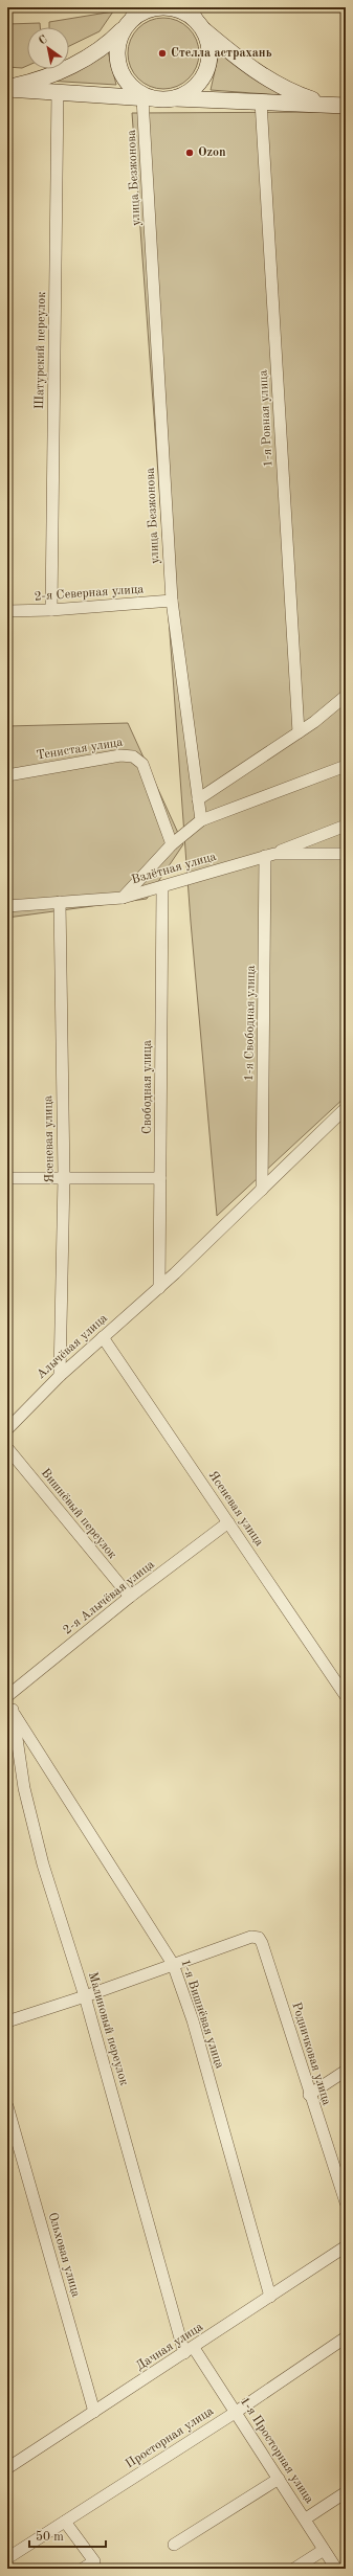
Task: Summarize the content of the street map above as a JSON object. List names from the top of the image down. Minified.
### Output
{"streets":{"street":["улица Безжонова","Шатурский переулок","1-я Ровная улица","2-я Северная улица","Тенистая улица","Взлётная улица","1-я Свободная улица","Свободная улица","Ясеневая улица","Алычёвая улица","Вишнёвый переулок","2-я Алычёвая улица","1-я Вишнёвая улица","Малиновый переулок","Родничковая улица","Ольховая улица","Дачная улица","Просторная улица","1-я Просторная улица"]},"crossings":[["улица Безжонова","2-я Северная улица"],["Шатурский переулок","2-я Северная улица"],["Взлётная улица","1-я Свободная улица"],["Взлётная улица","Свободная улица"],["Взлётная улица","Ясеневая улица"],["1-я Свободная улица","Алычёвая улица"],["Свободная улица","Алычёвая улица"],["Ясеневая улица","Алычёвая улица"],["Ясеневая улица","2-я Алычёвая улица"],["Вишнёвый переулок","2-я Алычёвая улица"],["1-я Вишнёвая улица","Малиновый переулок"],["1-я Вишнёвая улица","Родничковая улица"],["1-я Вишнёвая улица","Дачная улица"],["Малиновый переулок","Дачная улица"],["Малиновый переулок","1-я Просторная улица"],["Ольховая улица","Дачная улица"],["Дачная улица","1-я Просторная улица"],["Просторная улица","1-я Просторная улица"]],"places":["Стелла астрахань","Ozon"],"scale_bar":"50 m","north":"top left"}
